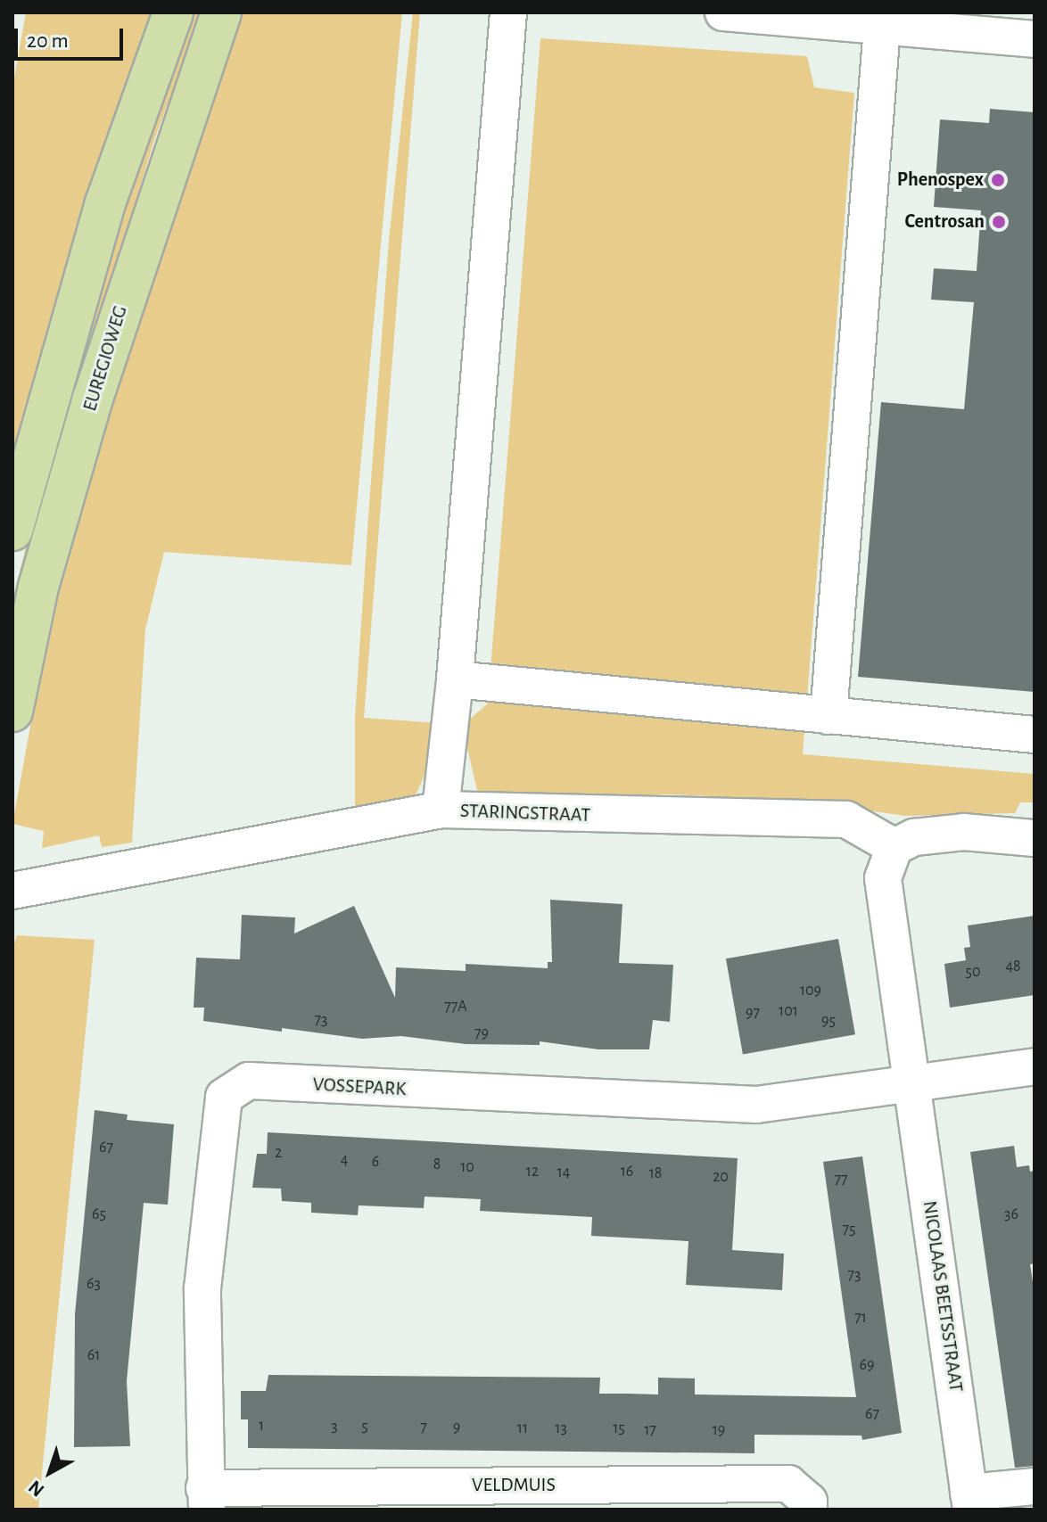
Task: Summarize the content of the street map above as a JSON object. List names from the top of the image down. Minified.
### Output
{"streets":{"main road":["EUREGIOWEG"],"street":["STARINGSTRAAT","VOSSEPARK","NICOLAAS BEETSSTRAAT","VELDMUIS"]},"crossings":[["STARINGSTRAAT","NICOLAAS BEETSSTRAAT"],["VOSSEPARK","NICOLAAS BEETSSTRAAT"],["VOSSEPARK","VELDMUIS"]],"places":["Phenospex","Centrosan"],"house_numbers":["48","50","109","77A","101","97","73","95","79","67","2","4","6","8","10","12","16","14","18","20","77","65","36","75","73","63","71","61","69","67","1","3","5","7","9","11","13","15","17","19"],"scale_bar":"20 m","north":"bottom left"}
